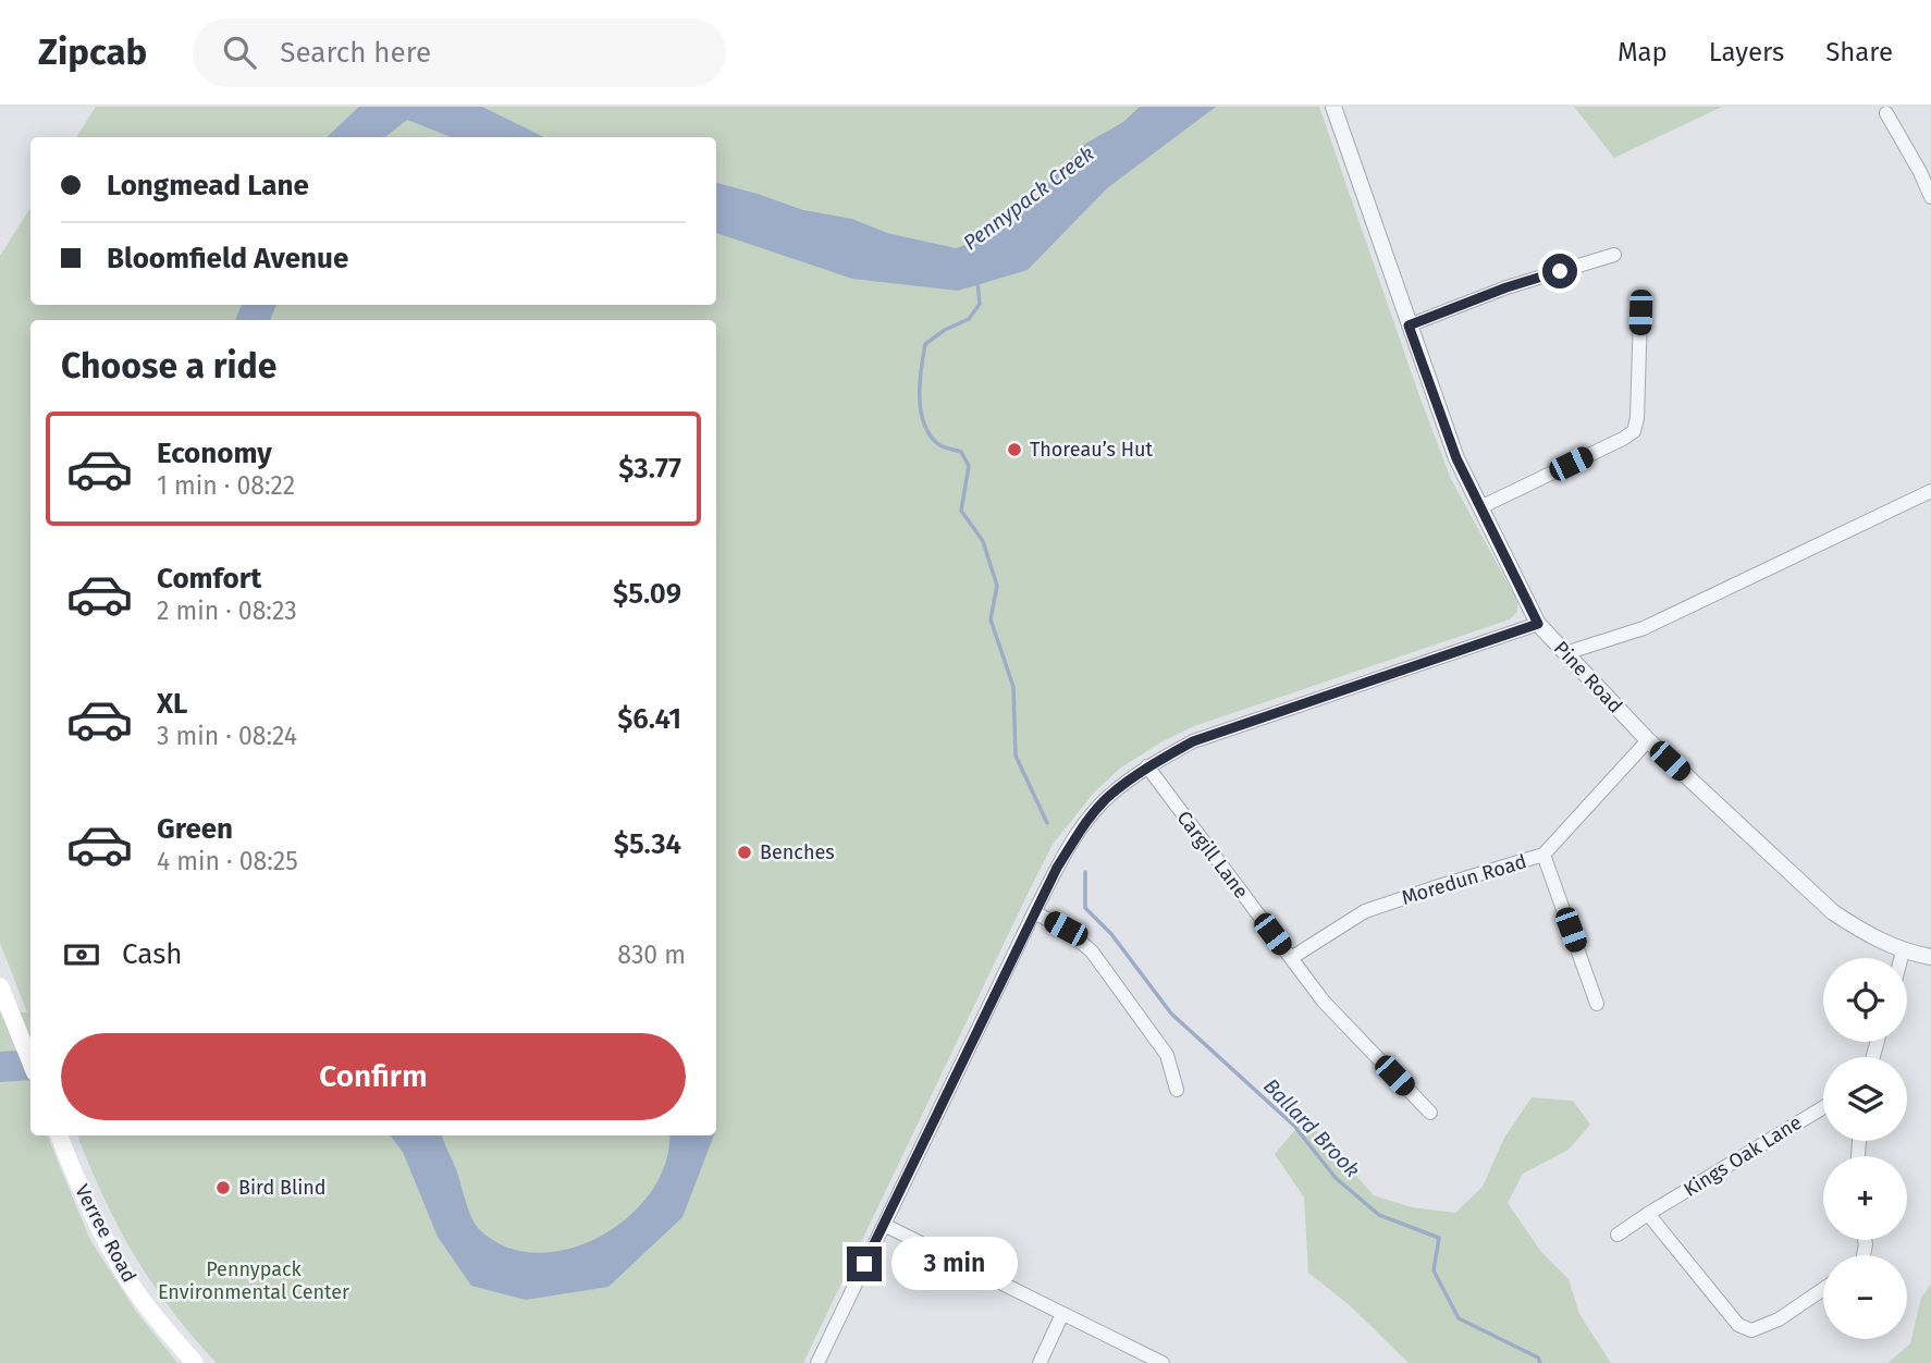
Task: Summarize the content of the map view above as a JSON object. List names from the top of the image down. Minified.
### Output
{"streets":{"main road":["Verree Road"],"street":["Pine Road","Cargill Lane","Moredun Road","Kings Oak Lane"]},"crossings":[["Pine Road","Moredun Road"],["Cargill Lane","Moredun Road"]],"water":["Pennypack Creek","Ballard Brook"],"parks":["Pennypack Environmental Center"],"places":["Thoreau’s Hut","Benches","Bird Blind"],"page":{"header":"Zipcab","search":"Search here","nav":["Map","Layers","Share"],"banner":["Longmead Lane","Bloomfield Avenue"],"heading":"Choose a ride","list":[{"name":"Economy","note":"1 min · 08:22","value":"$3.77"},{"name":"Comfort","note":"2 min · 08:23","value":"$5.09"},{"name":"XL","note":"3 min · 08:24","value":"$6.41"},{"name":"Green","note":"4 min · 08:25","value":"$5.34"}],"pay":["Cash","830 m"],"map_buttons":["+","−"],"buttons":"Confirm","bubble":"3 min"}}
